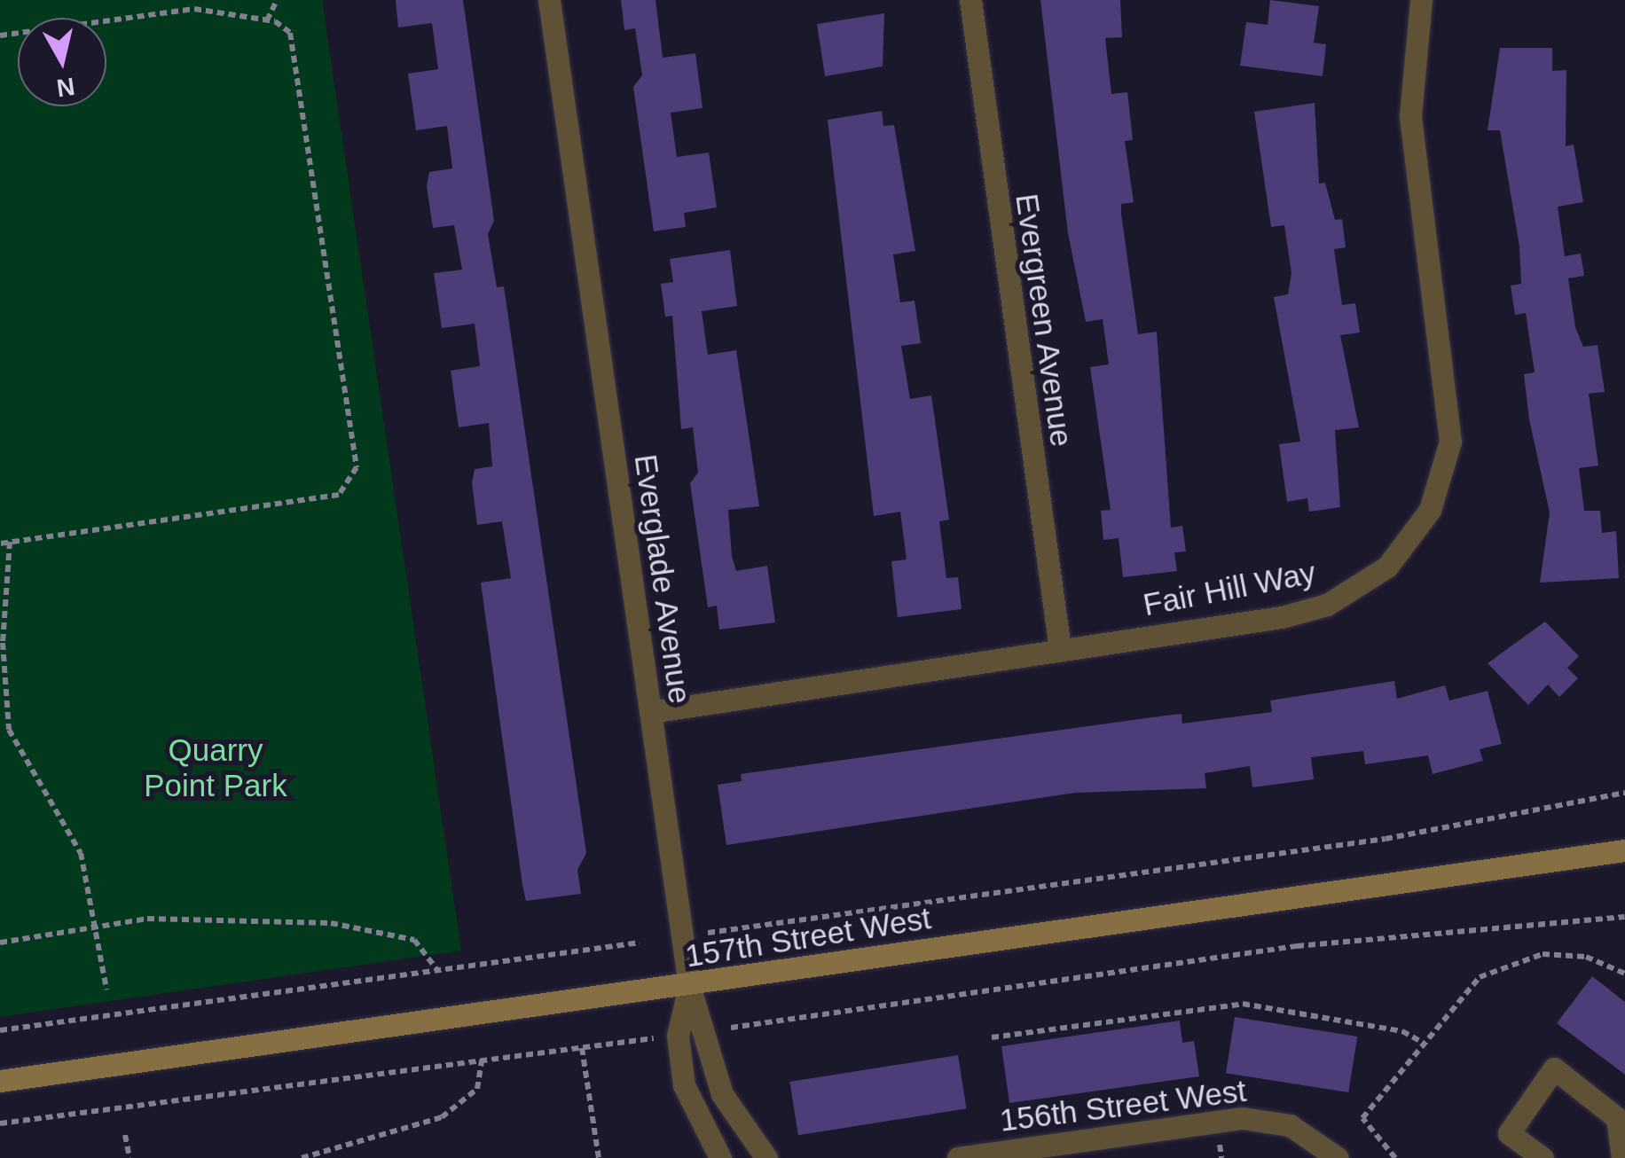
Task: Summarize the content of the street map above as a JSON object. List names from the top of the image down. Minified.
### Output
{"streets":{"street":["Evergreen Avenue","Everglade Avenue","Fair Hill Way","157th Street West","156th Street West"]},"crossings":[["Evergreen Avenue","Fair Hill Way"],["Everglade Avenue","Fair Hill Way"],["Everglade Avenue","157th Street West"]],"parks":["Quarry Point Park"],"north":"bottom"}
